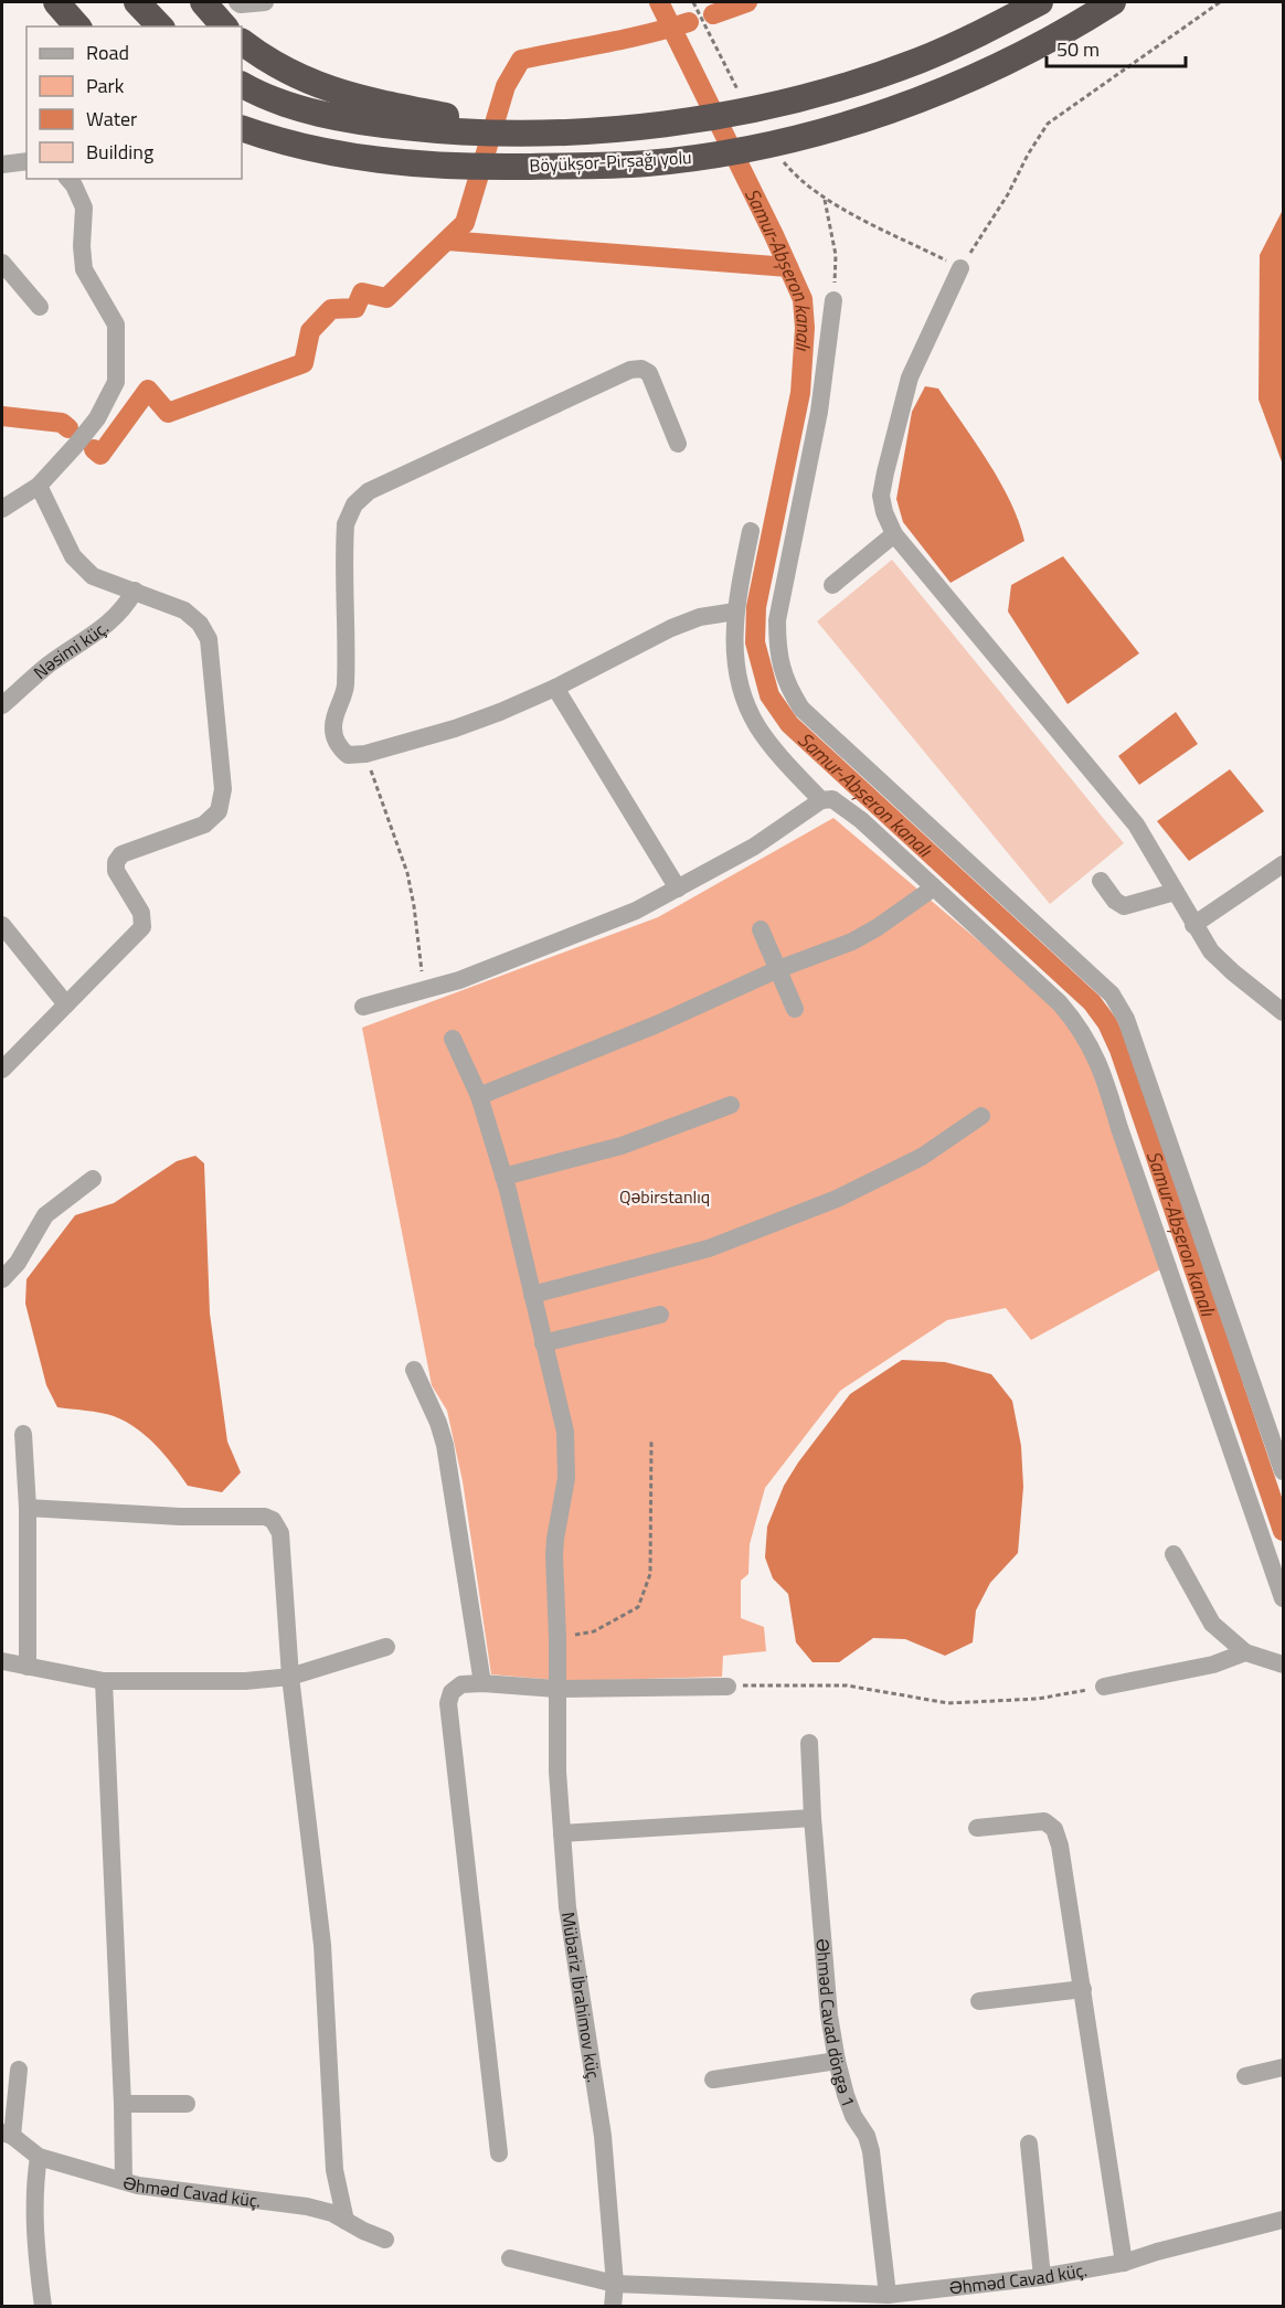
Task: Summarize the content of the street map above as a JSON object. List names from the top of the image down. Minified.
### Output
{"streets":{"highway":["Böyükşor-Pirşağı yolu"],"street":["Nəsimi küç.","Mübariz İbrahimov küç.","Əhməd Cavad döngə 1","Əhməd Cavad küç."]},"crossings":[["Mübariz İbrahimov küç.","Əhməd Cavad küç."],["Əhməd Cavad döngə 1","Əhməd Cavad küç."]],"water":["Samur-Abşeron kanalı"],"parks":["Qəbirstanlıq"],"legend":["Road","Park","Water","Building"],"scale_bar":"50 m"}
